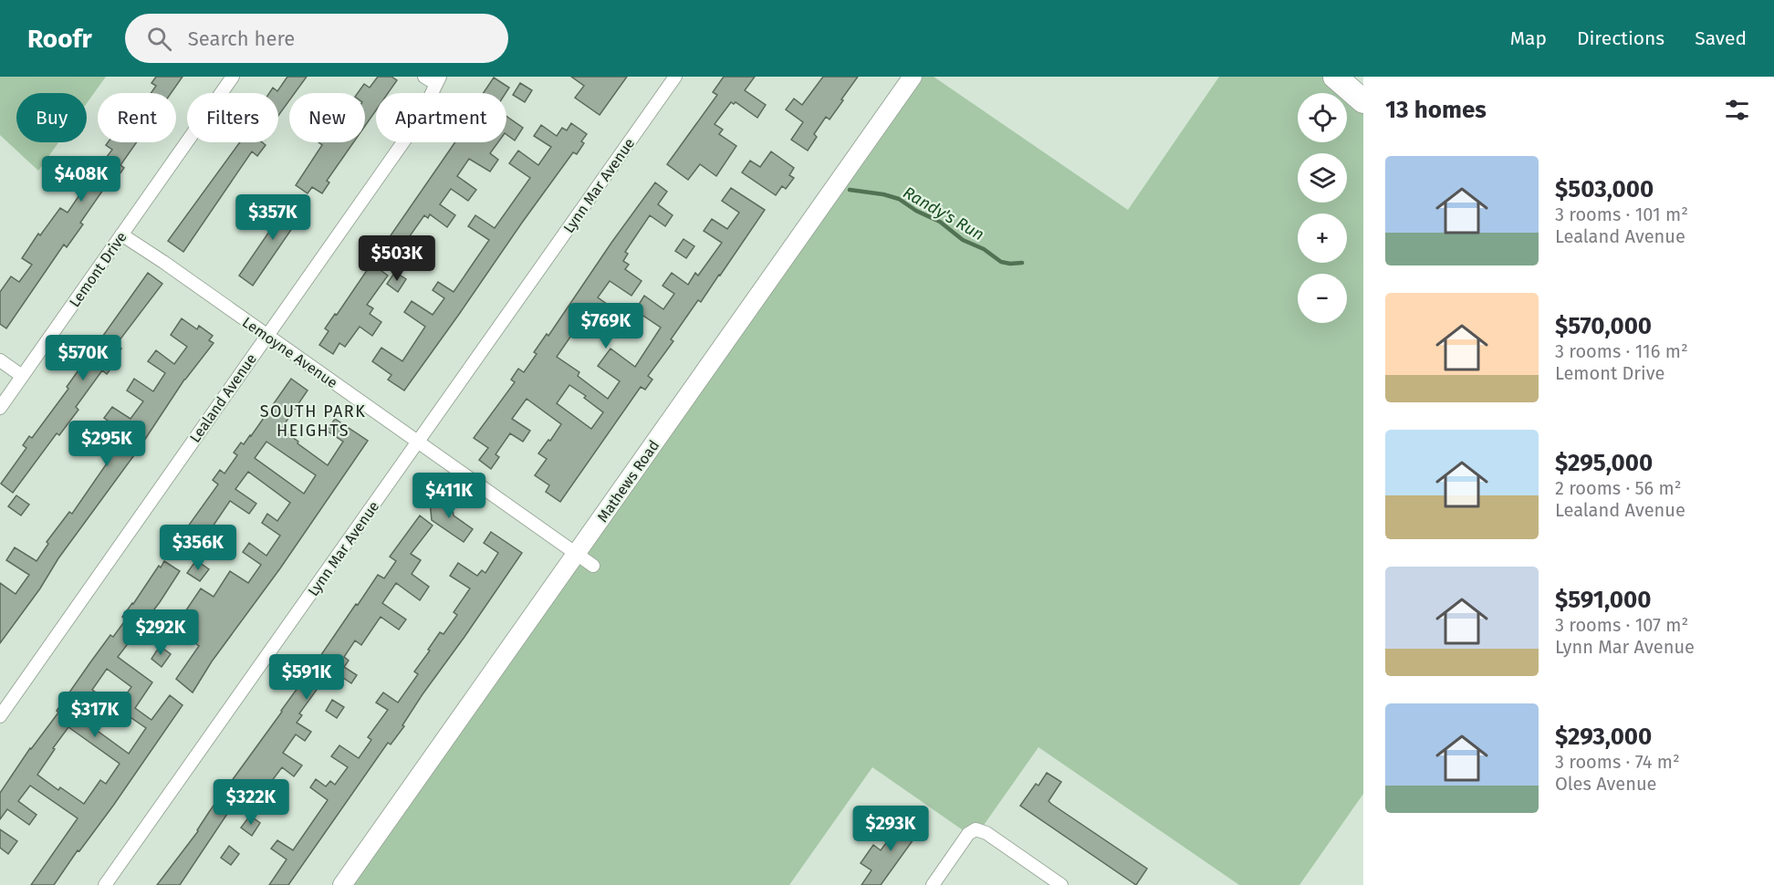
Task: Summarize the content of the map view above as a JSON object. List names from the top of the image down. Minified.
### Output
{"streets":{"street":["Lynn Mar Avenue","Lemont Drive","Lemoyne Avenue","Lealand Avenue","Mathews Road"]},"crossings":[["Lynn Mar Avenue","Lemoyne Avenue"],["Lemont Drive","Lemoyne Avenue"],["Lemoyne Avenue","Lealand Avenue"],["Lemoyne Avenue","Mathews Road"]],"districts":["SOUTH PARK HEIGHTS"],"water":["Randy's Run"],"page":{"header":"Roofr","search":"Search here","nav":["Map","Directions","Saved"],"heading":"13 homes","map_buttons":["+","−"],"chip":["Buy","Rent","Filters","New","Apartment"],"list":[{"name":"$503,000","note":"3 rooms · 101 m² · Lealand Avenue"},{"name":"$570,000","note":"3 rooms · 116 m² · Lemont Drive"},{"name":"$295,000","note":"2 rooms · 56 m² · Lealand Avenue"},{"name":"$591,000","note":"3 rooms · 107 m² · Lynn Mar Avenue"},{"name":"$293,000","note":"3 rooms · 74 m² · Oles Avenue"}],"price":["$408K","$357K","$503K","$769K","$570K","$295K","$411K","$356K","$292K","$591K","$317K","$322K","$293K"]}}
